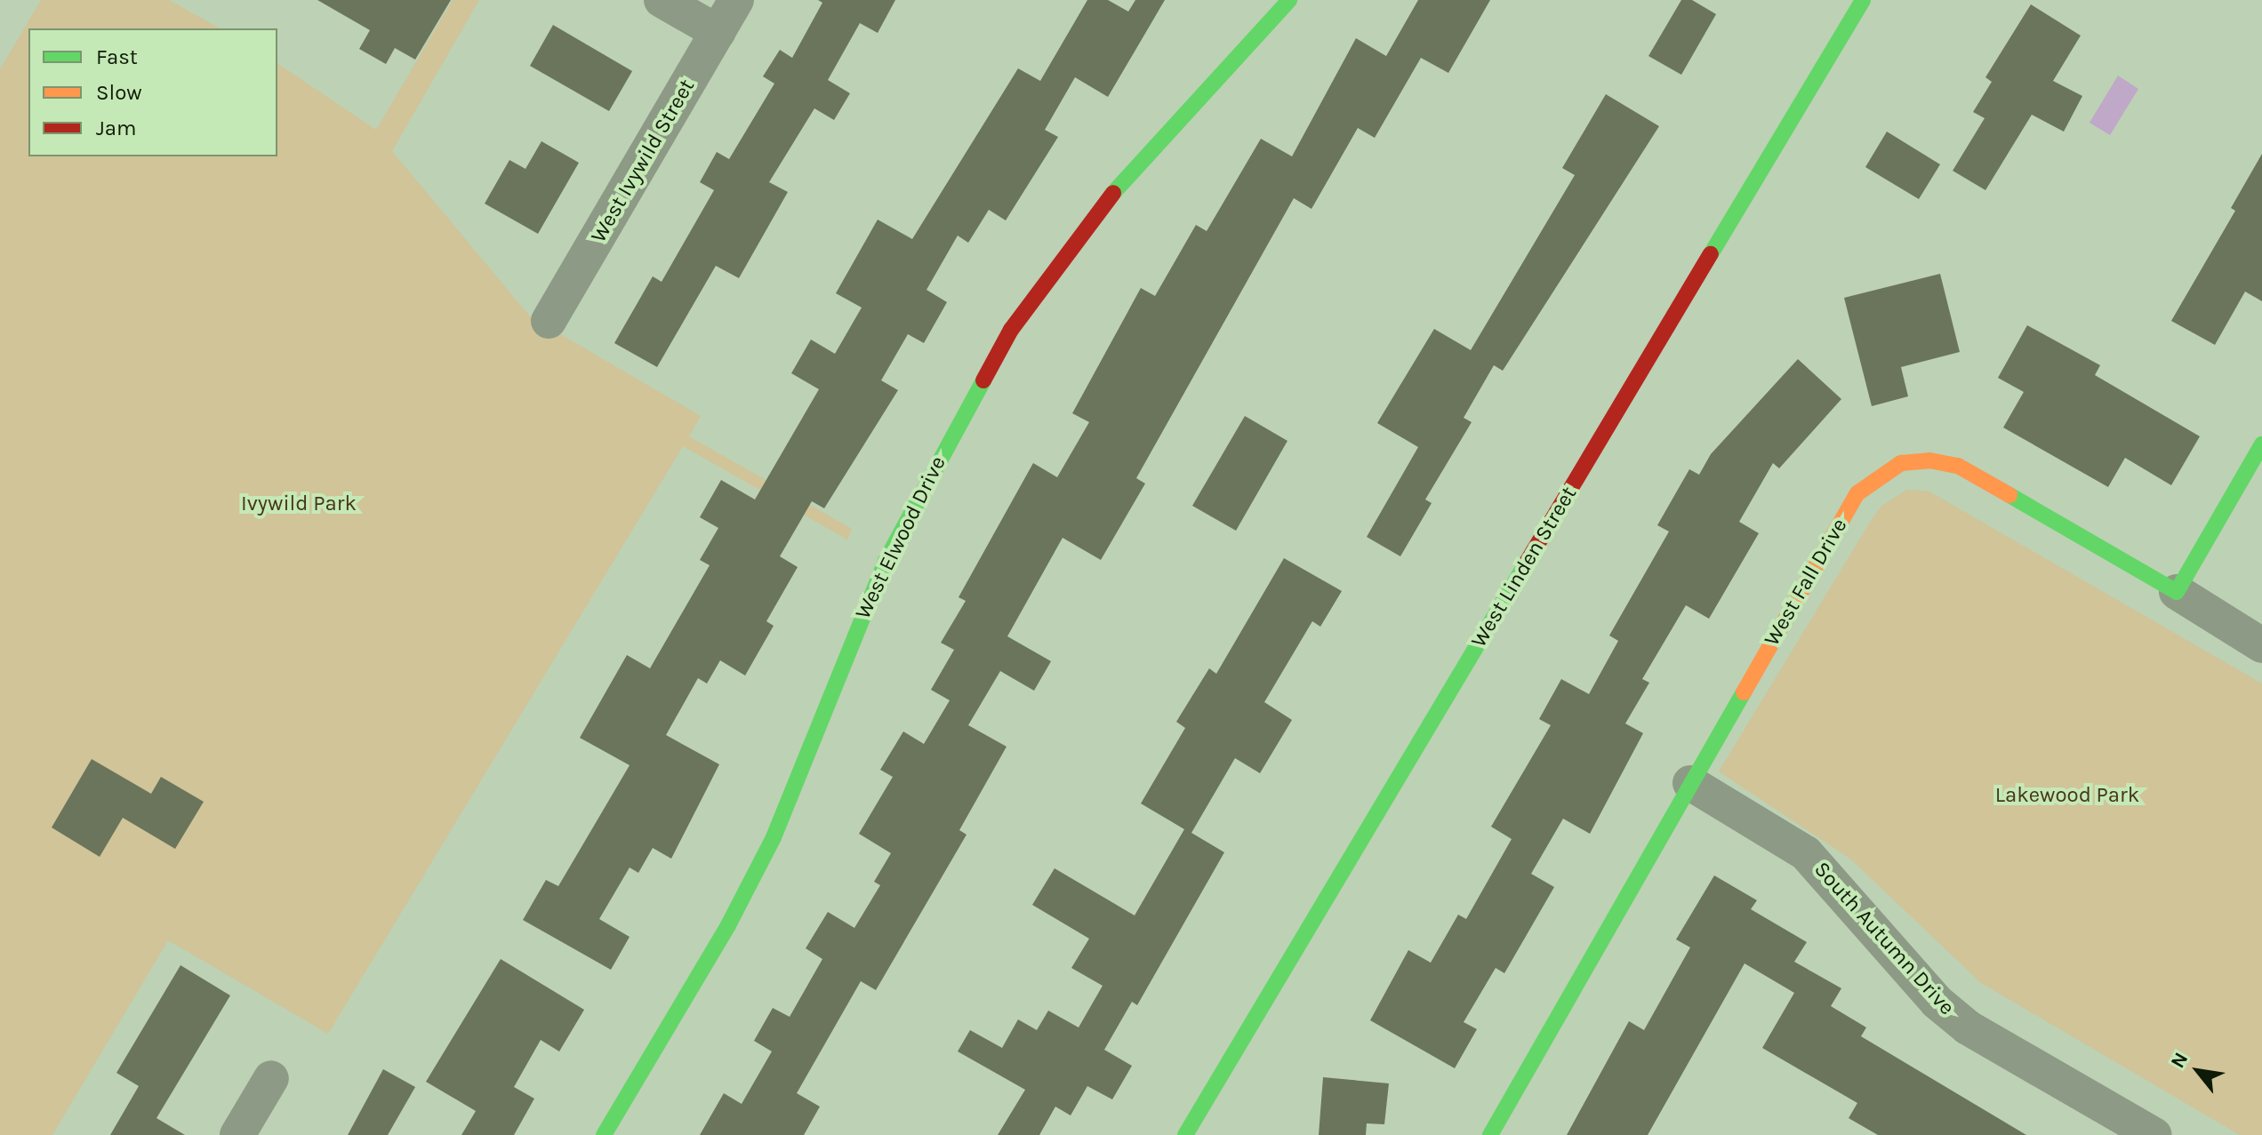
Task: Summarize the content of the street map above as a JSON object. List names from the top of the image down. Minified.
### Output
{"streets":{"street":["West Ivywild Street","West Elwood Drive","West Linden Street","West Fall Drive","South Autumn Drive"]},"crossings":[["West Fall Drive","South Autumn Drive"]],"parks":["Ivywild Park","Lakewood Park"],"legend":["Fast","Slow","Jam"],"north":"top left"}
